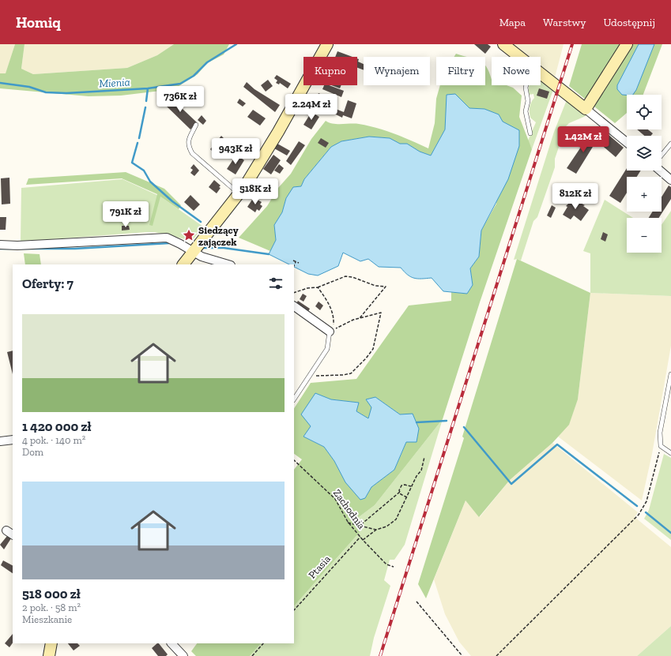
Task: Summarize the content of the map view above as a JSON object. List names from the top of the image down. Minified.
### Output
{"streets":{"path":["Zachodnia","Ptasia"]},"crossings":[["Zachodnia","Ptasia"]],"water":["Mienia"],"places":{"place":["Siedzący zajączek"]},"page":{"header":"Homiq","nav":["Mapa","Warstwy","Udostępnij"],"chip":["Kupno","Wynajem","Filtry","Nowe"],"price":["736K zł","2.24M zł","1.42M zł","943K zł","518K zł","812K zł","791K zł"],"map_buttons":["+","−"],"heading":"Oferty: 7","list":[{"name":"1 420 000 zł","note":"4 pok. · 140 m² · Dom"},{"name":"518 000 zł","note":"2 pok. · 58 m² · Mieszkanie"}]}}
